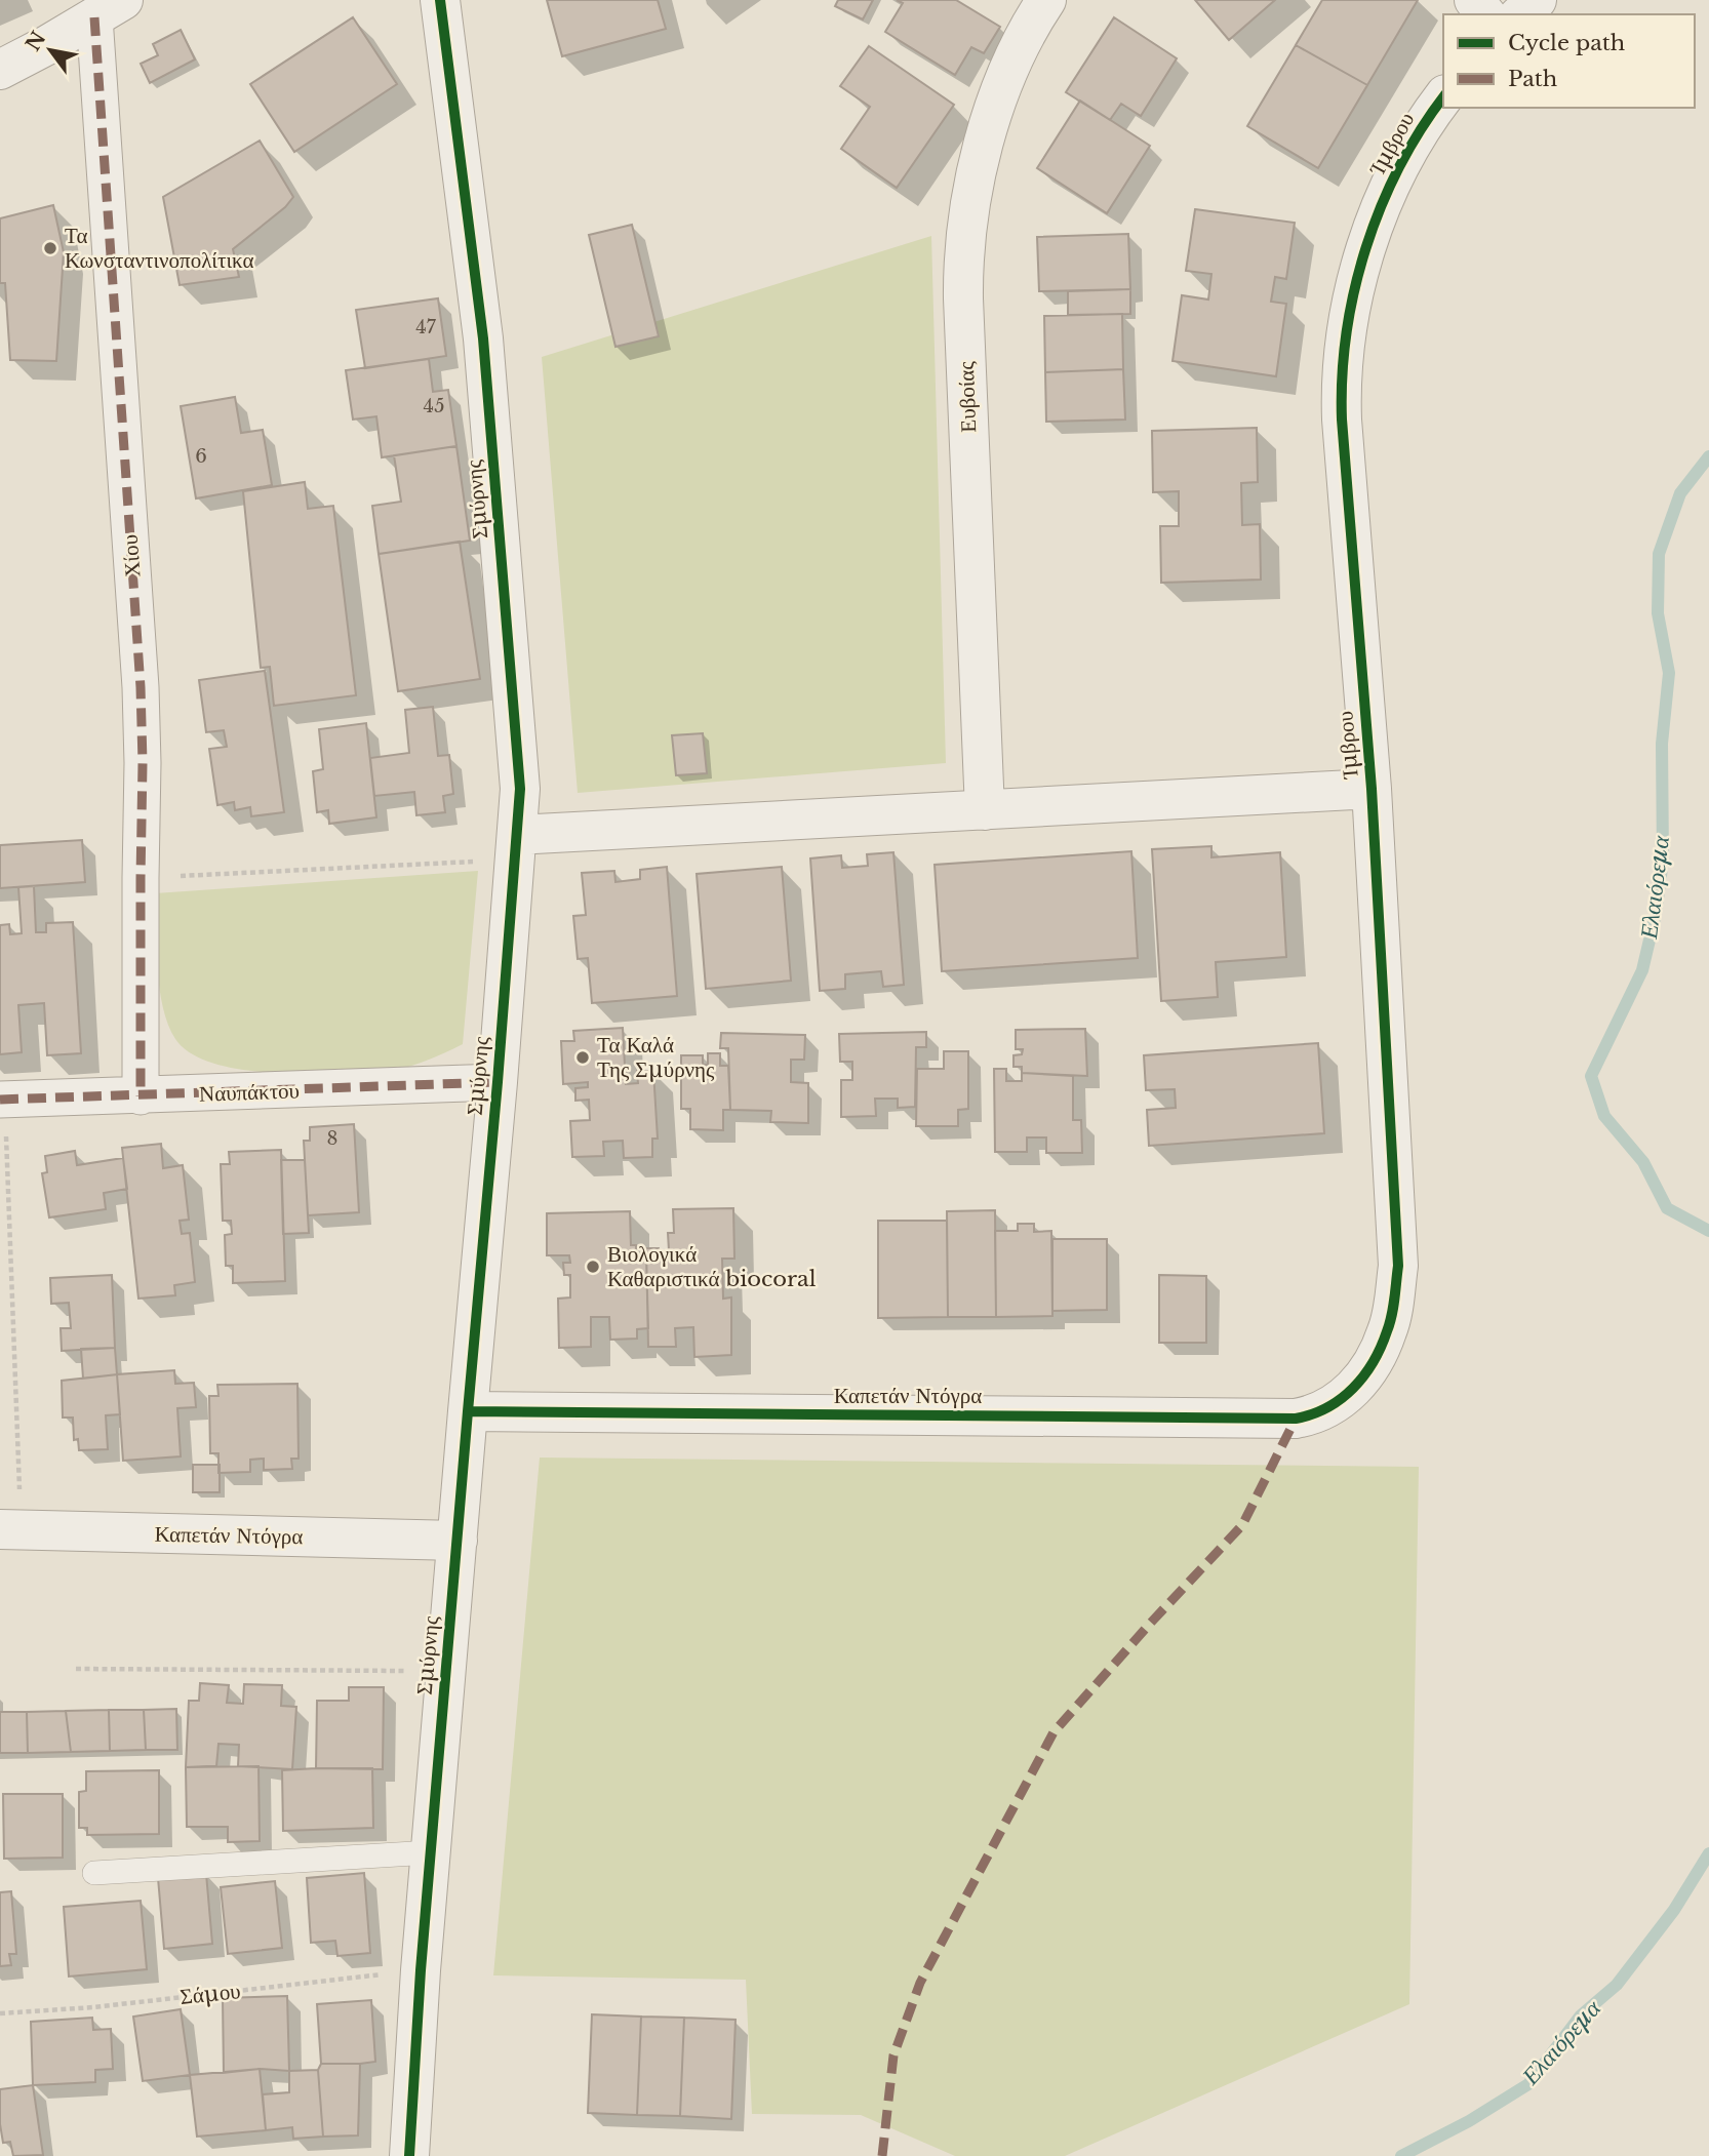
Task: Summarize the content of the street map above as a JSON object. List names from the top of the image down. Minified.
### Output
{"streets":{"street":["Ίμβρου","Ευβοίας","Σμύρνης","Χίου","Ναυπάκτου","Καπετάν Ντόγρα"],"path":["Σάμου"]},"crossings":[["Ίμβρου","Καπετάν Ντόγρα"],["Σμύρνης","Ναυπάκτου"],["Σμύρνης","Καπετάν Ντόγρα"],["Σμύρνης","Σάμου"],["Χίου","Ναυπάκτου"]],"water":["Ελαιόρεμα"],"places":["Τα Κωνσταντινοπολίτικα","Τα Καλά Της Σμύρνης","Βιολογικά Καθαριστικά biocoral"],"house_numbers":["47","45","6","8"],"legend":["Cycle path","Path"],"north":"top left"}
